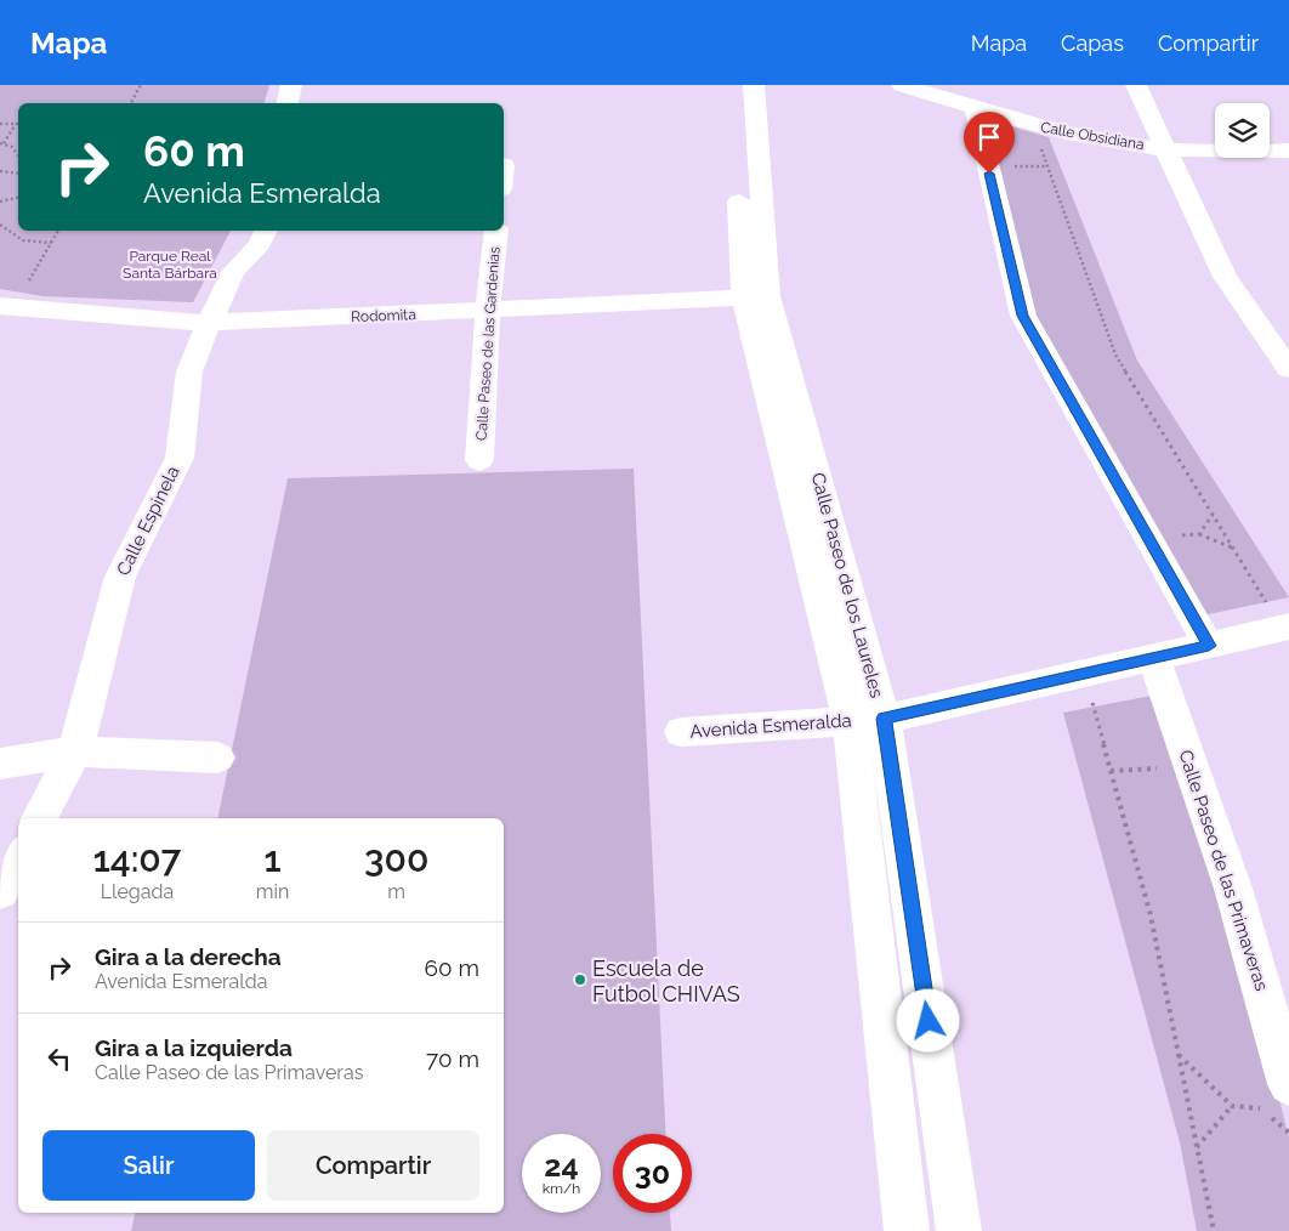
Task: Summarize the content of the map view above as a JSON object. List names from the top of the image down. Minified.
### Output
{"streets":{"street":["Calle Obsidiana","Rodomita","Calle Paseo de las Gardenias","Calle Espinela","Calle Paseo de los Laureles","Avenida Esmeralda","Calle Paseo de las Primaveras"]},"crossings":[["Rodomita","Calle Paseo de las Gardenias"],["Rodomita","Calle Espinela"],["Rodomita","Calle Paseo de los Laureles"],["Calle Paseo de los Laureles","Avenida Esmeralda"],["Avenida Esmeralda","Calle Paseo de las Primaveras"]],"parks":["Parque Real Santa Bárbara"],"places":["Escuela de Futbol CHIVAS"],"page":{"header":"Mapa","nav":["Mapa","Capas","Compartir"],"turn":["60 m","Avenida Esmeralda"],"eta":["14:07","Llegada","1","min","300","m"],"list":[{"name":"Gira a la derecha","note":"Avenida Esmeralda","value":"60 m"},{"name":"Gira a la izquierda","note":"Calle Paseo de las Primaveras","value":"70 m"}],"buttons":["Salir","Compartir"],"speed":"24 km/h","limit":"30"}}
